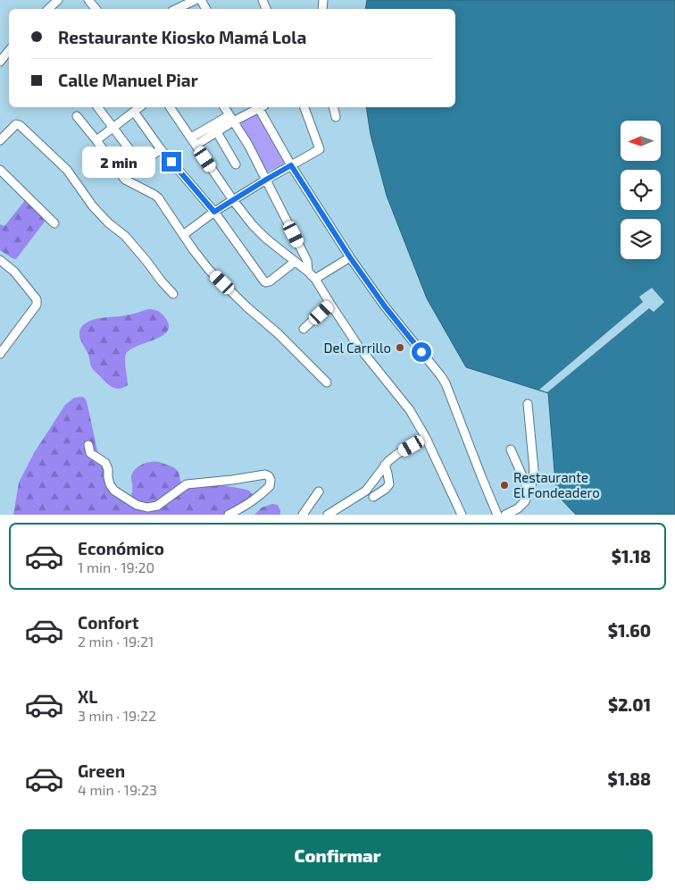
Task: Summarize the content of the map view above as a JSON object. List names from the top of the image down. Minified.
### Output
{"places":["Del Carrillo","Restaurante El Fondeadero"],"north":"left","page":{"banner":["Restaurante Kiosko Mamá Lola","Calle Manuel Piar"],"bubble":"2 min","list":[{"name":"Económico","note":"1 min · 19:20","value":"$1.18"},{"name":"Confort","note":"2 min · 19:21","value":"$1.60"},{"name":"XL","note":"3 min · 19:22","value":"$2.01"},{"name":"Green","note":"4 min · 19:23","value":"$1.88"}],"buttons":"Confirmar"}}
